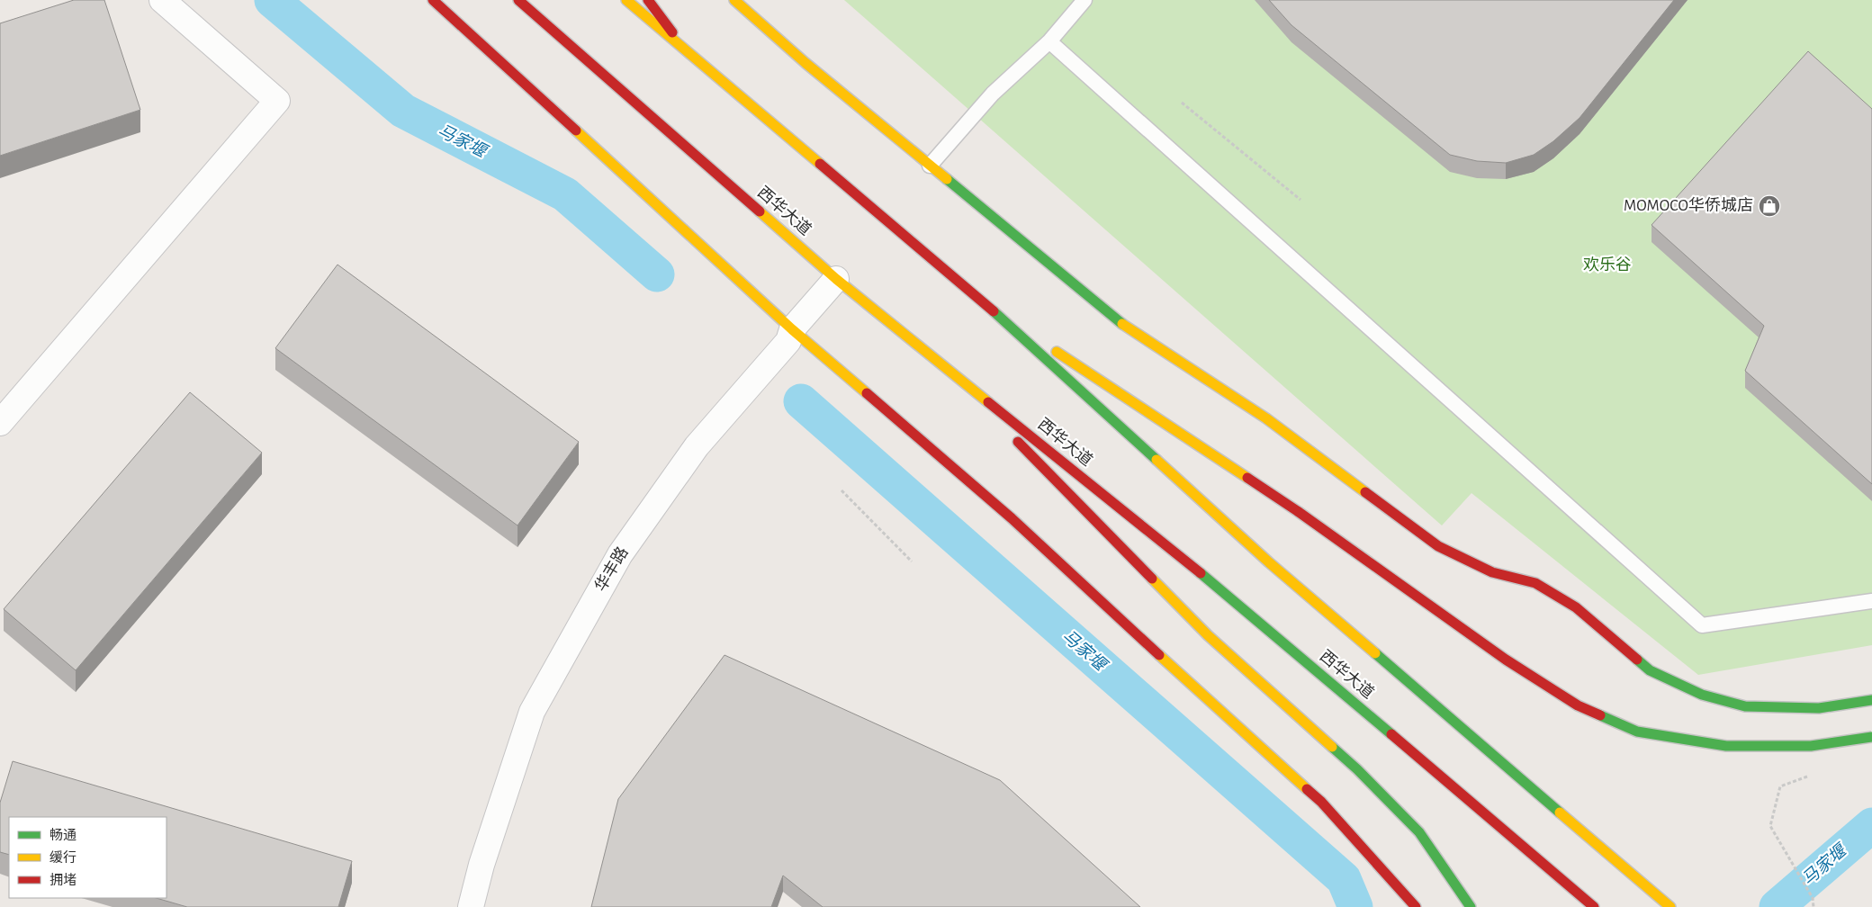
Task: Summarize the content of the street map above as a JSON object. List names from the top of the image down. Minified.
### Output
{"streets":{"main road":["西华大道"],"street":["华丰路"]},"crossings":[["西华大道","华丰路"]],"water":["马家堰"],"parks":["欢乐谷"],"places":{"shop":["MOMOCO华侨城店"]},"legend":["畅通","缓行","拥堵"]}
